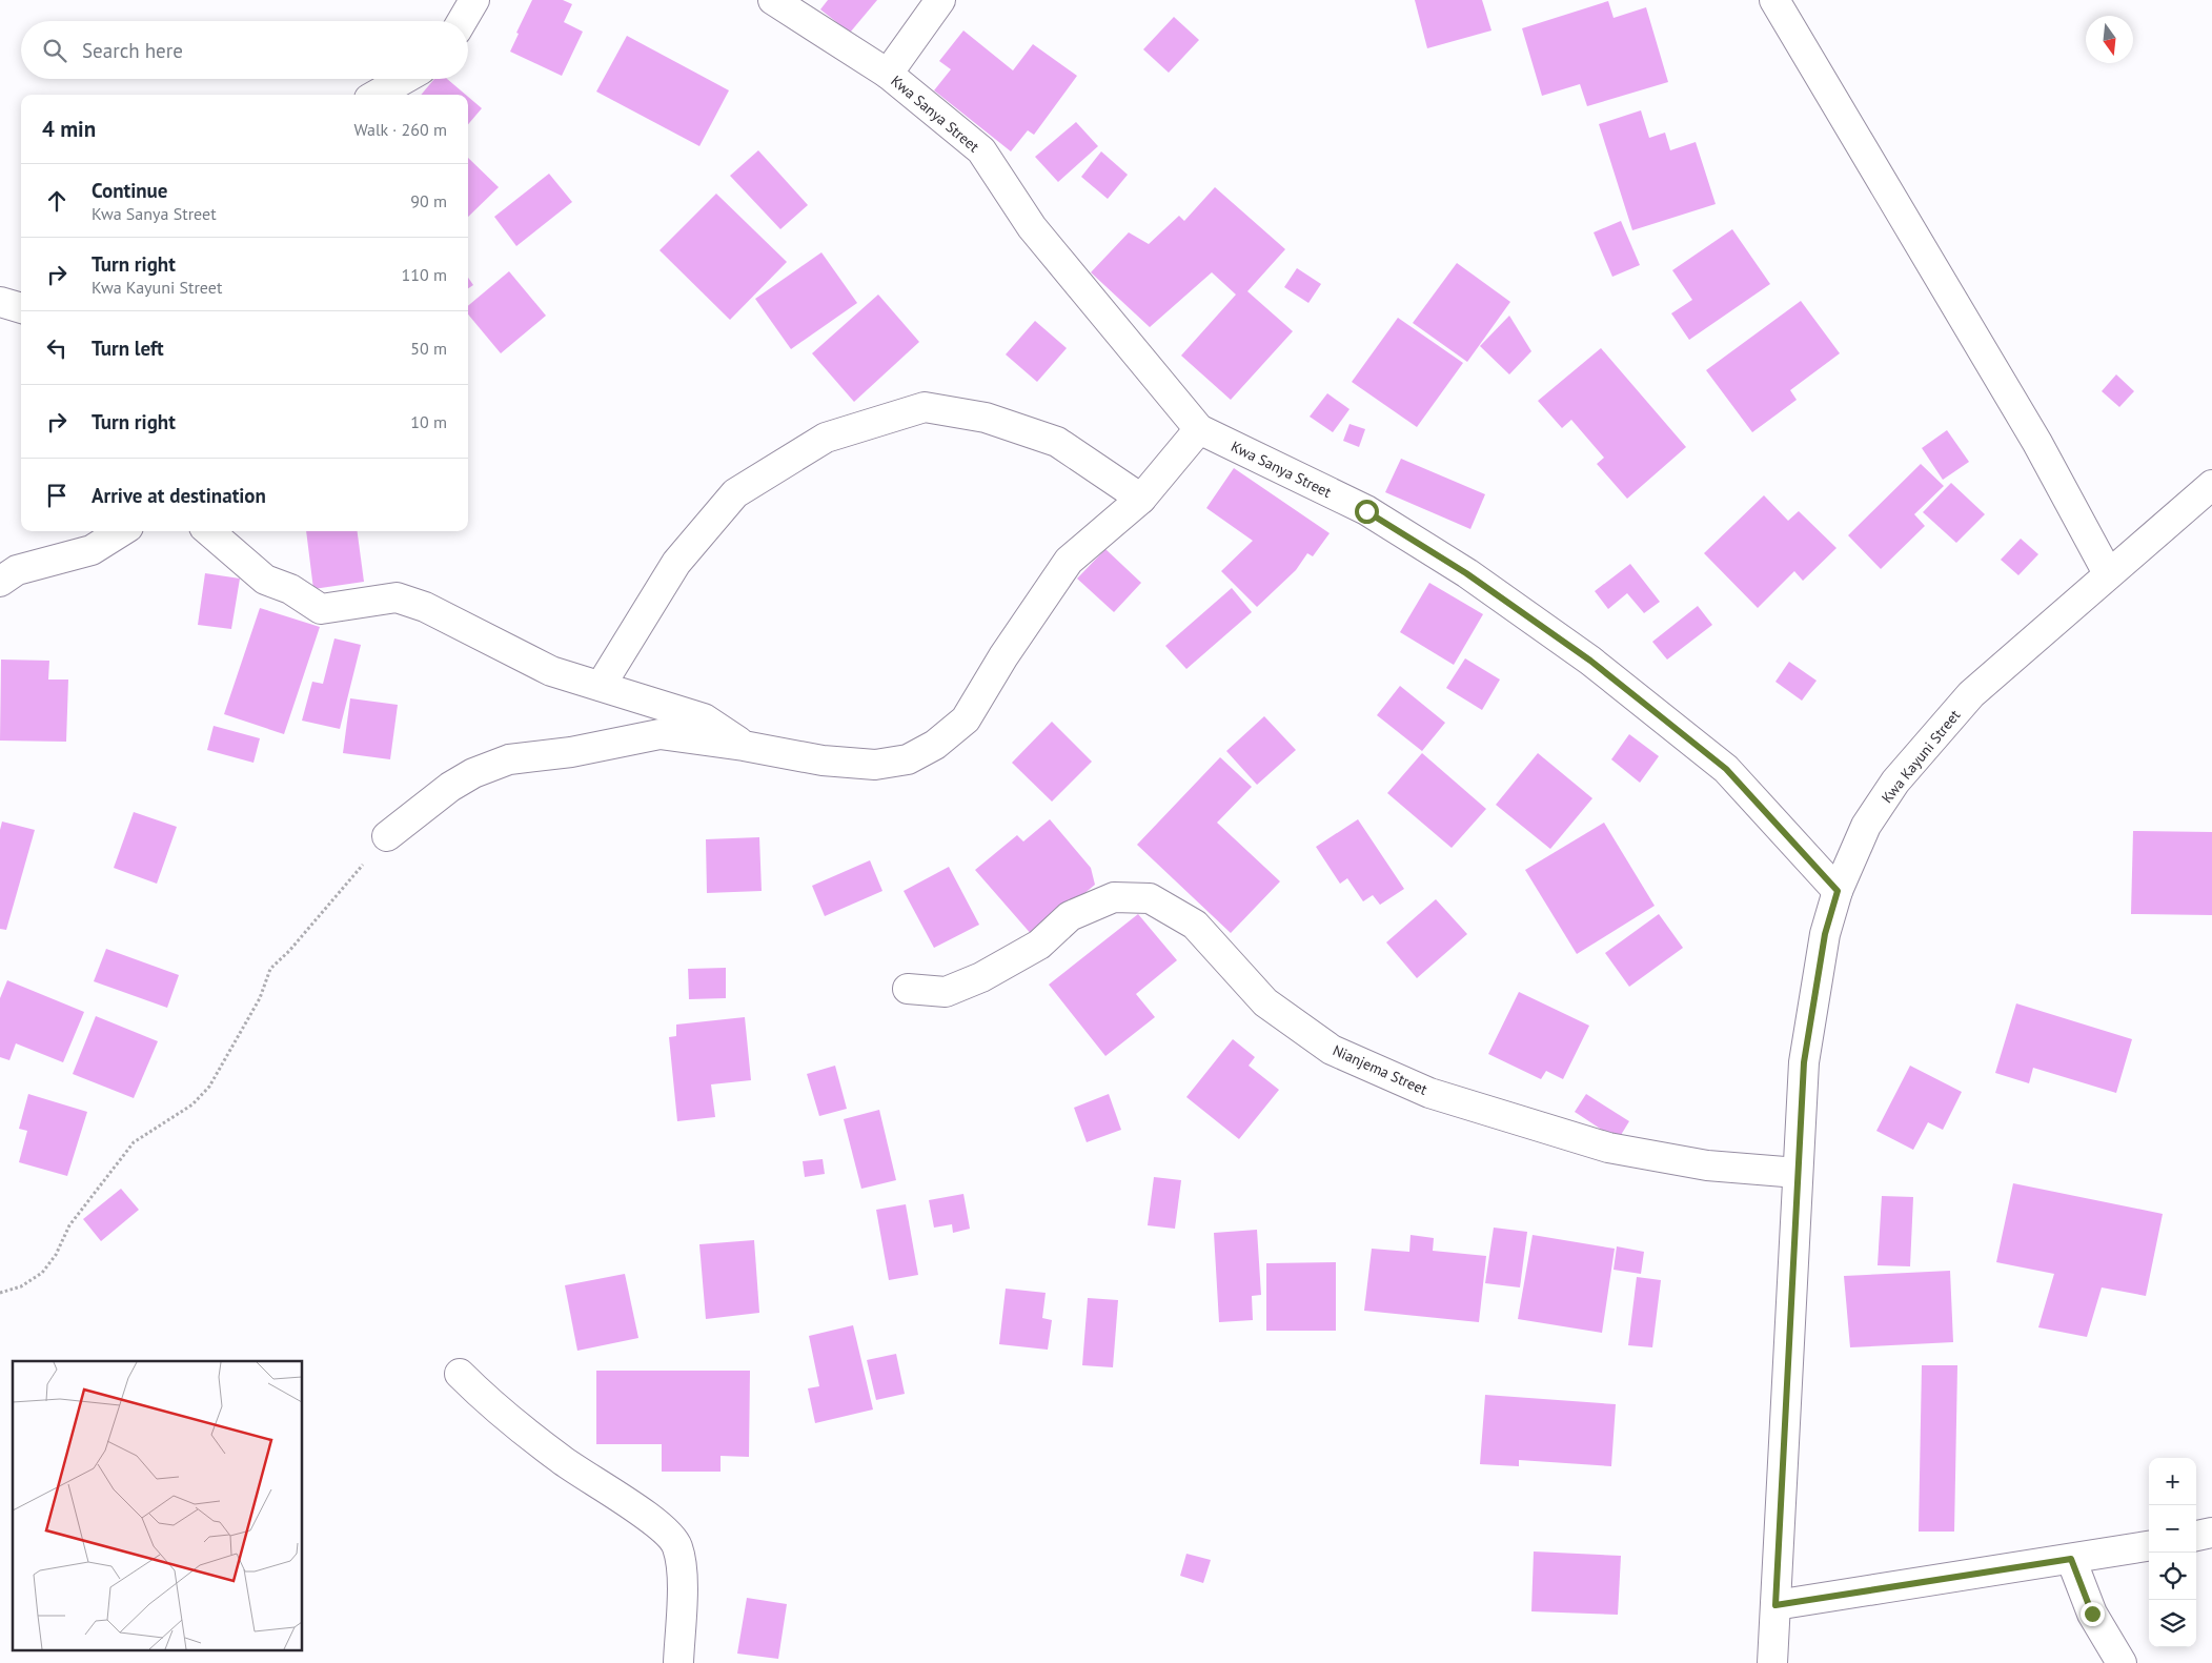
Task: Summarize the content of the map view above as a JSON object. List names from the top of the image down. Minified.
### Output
{"streets":{"street":["Kwa Sanya Street","Kwa Kayuni Street","Nianjema Street"]},"crossings":[["Kwa Sanya Street","Kwa Kayuni Street"],["Kwa Kayuni Street","Nianjema Street"]],"north":"bottom","page":{"search":"Search here","heading":["4 min","Walk · 260 m"],"list":[["Continue","Kwa Sanya Street","90 m"],["Turn right","Kwa Kayuni Street","110 m"],["Turn left","50 m"],["Turn right","10 m"],"Arrive at destination"],"map_buttons":["+","−"]}}
